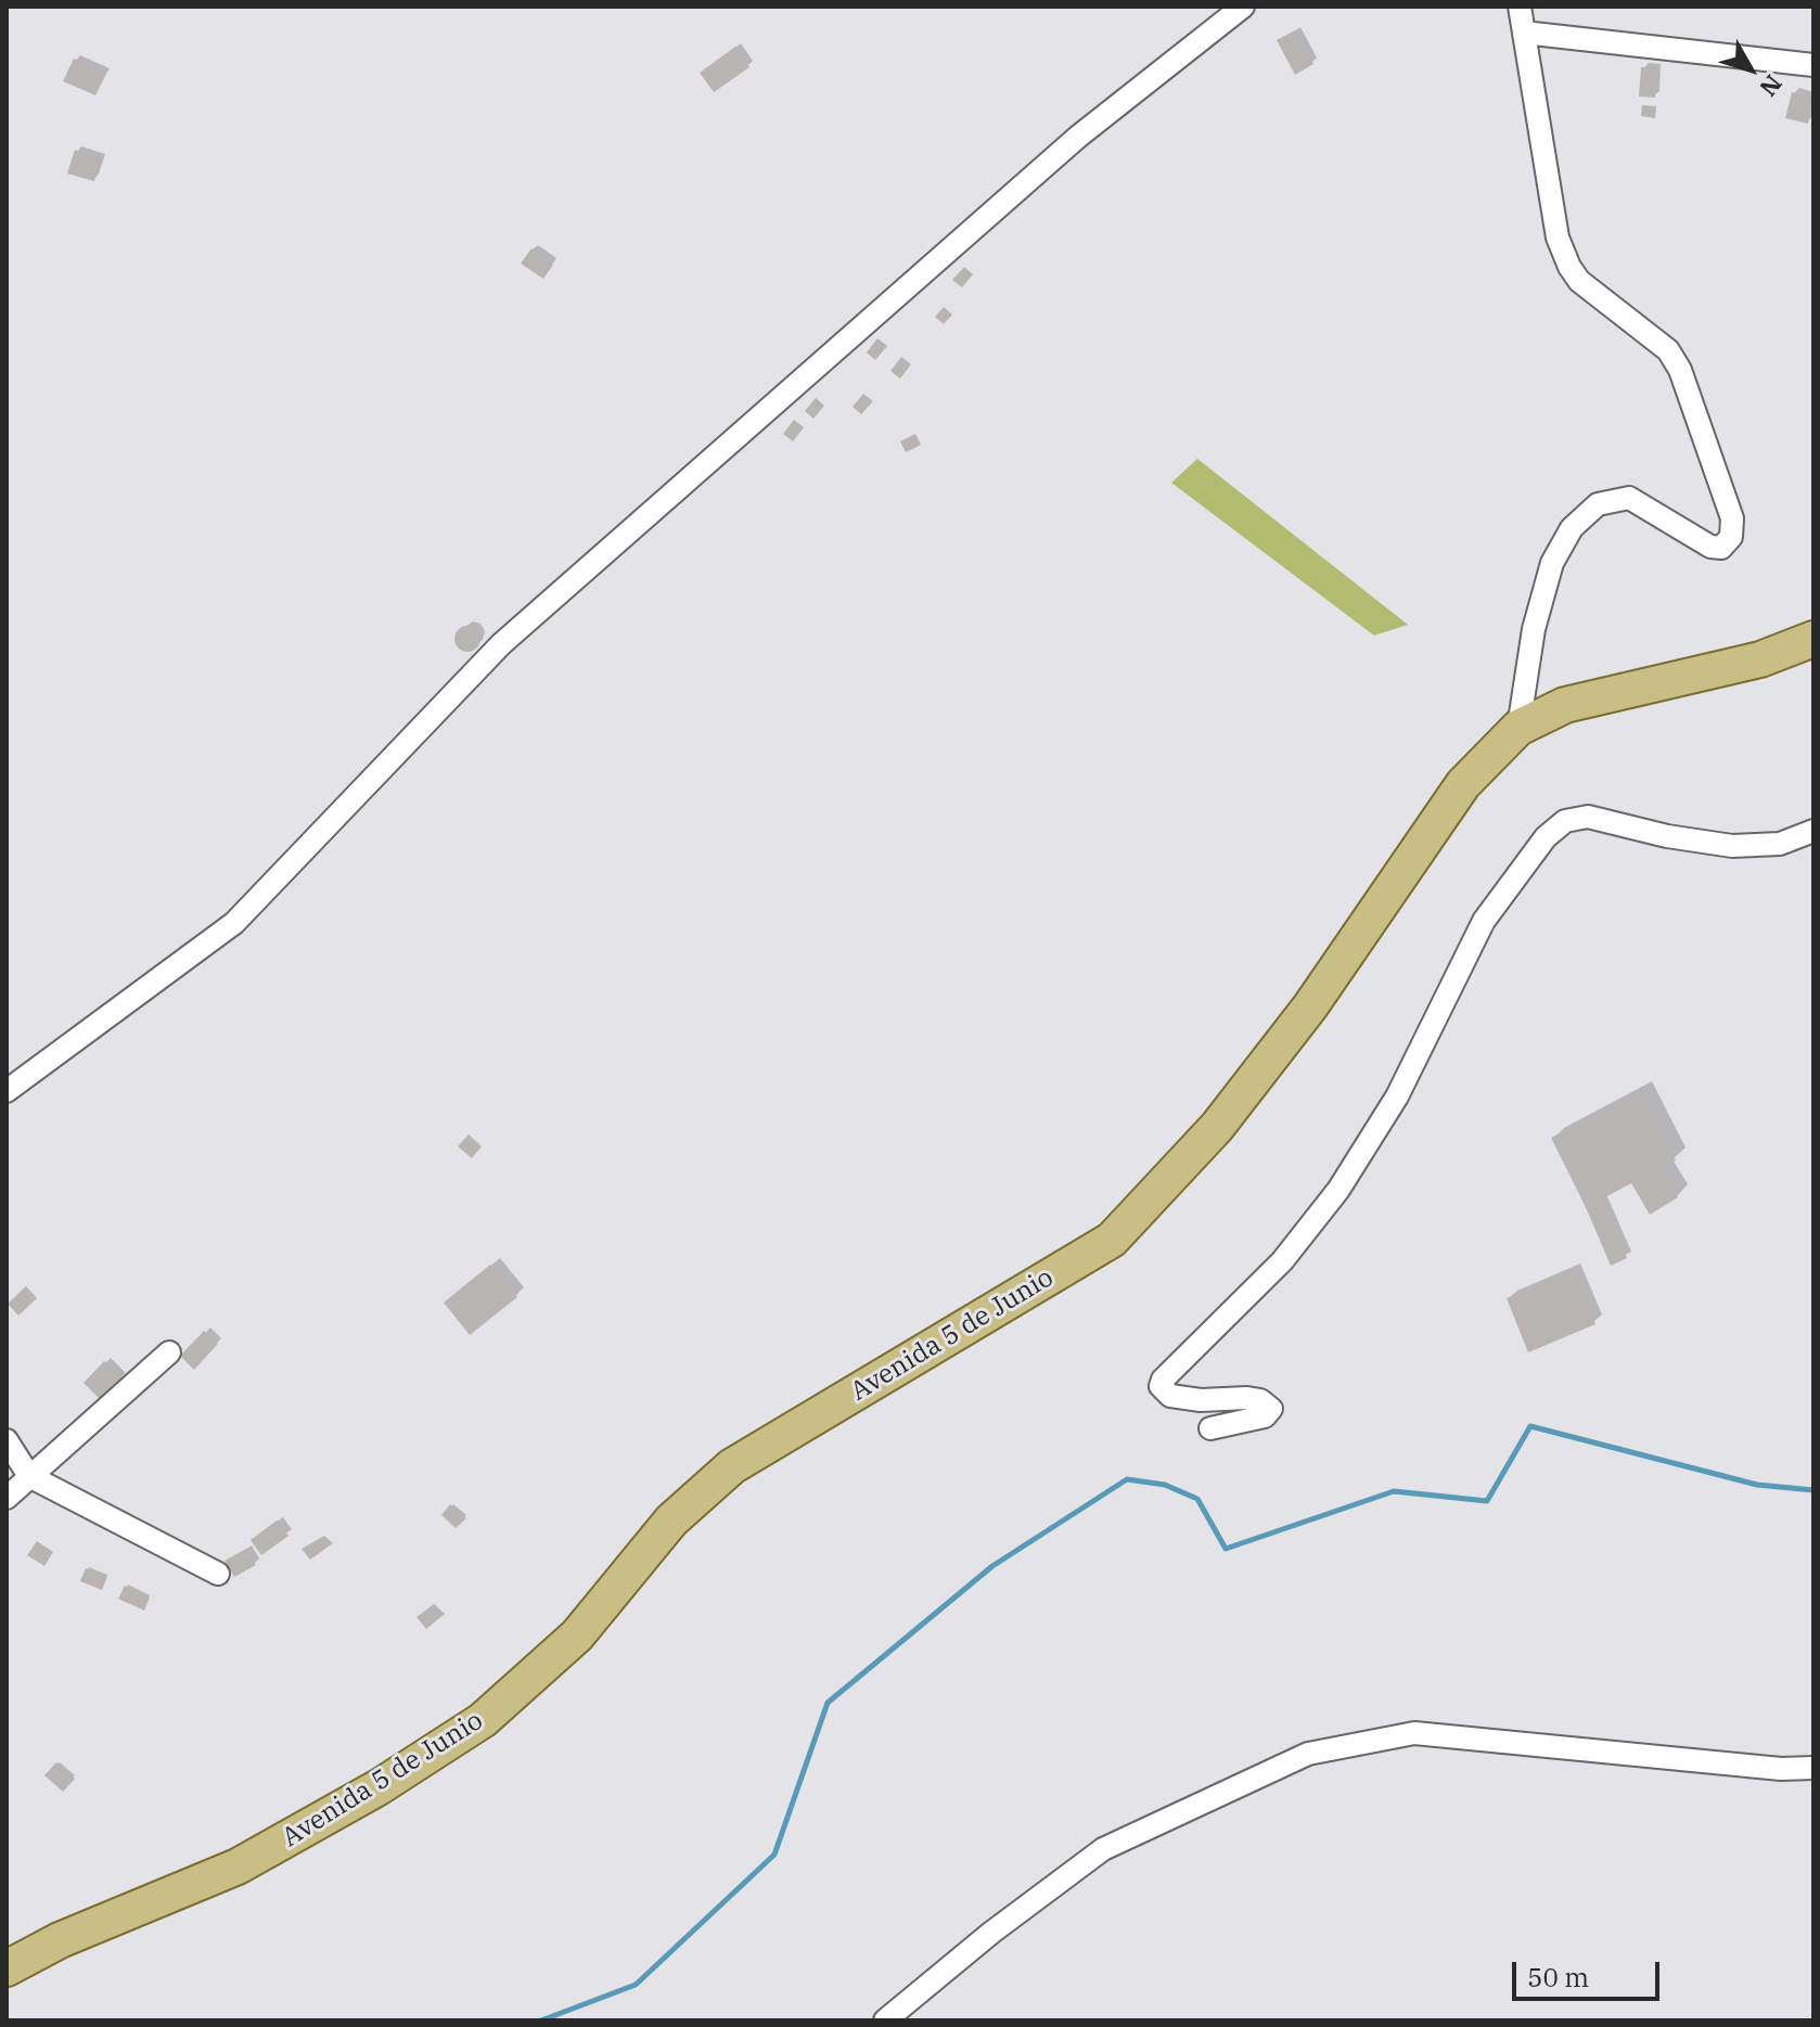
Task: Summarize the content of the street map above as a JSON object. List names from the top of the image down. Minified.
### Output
{"streets":{"main road":["Avenida 5 de Junio"]},"scale_bar":"50 m","north":"bottom right"}
